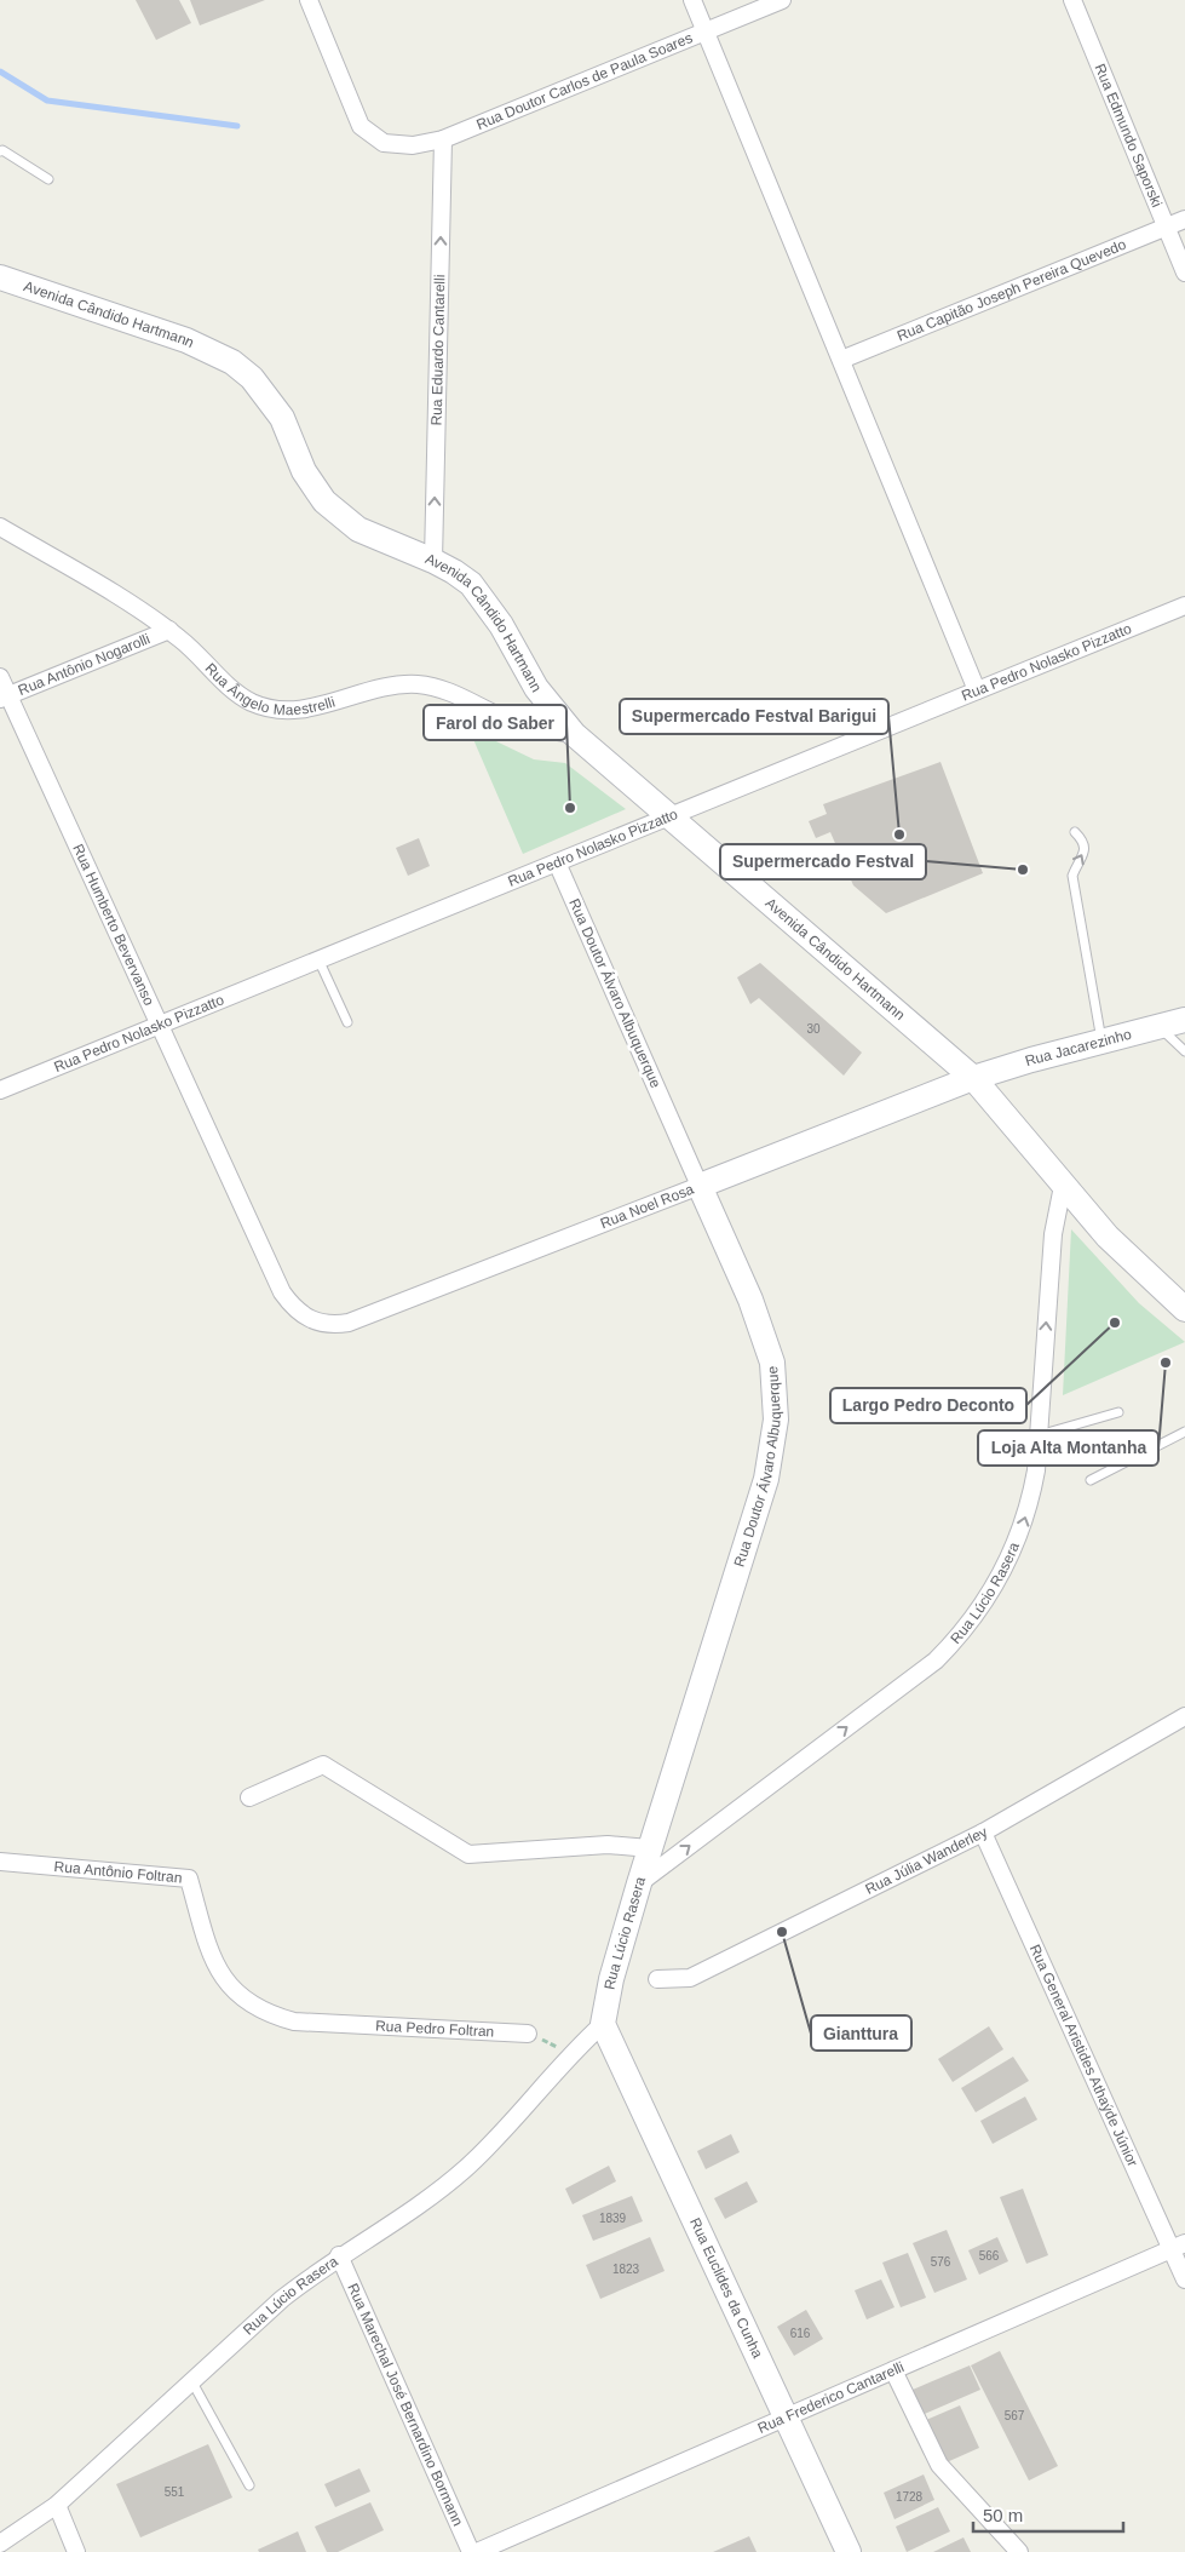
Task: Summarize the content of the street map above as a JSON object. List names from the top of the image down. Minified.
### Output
{"streets":{"main road":["Avenida Cândido Hartmann","Rua Doutor Álvaro Albuquerque","Rua Jacarezinho","Rua Noel Rosa","Rua Lúcio Rasera","Rua Euclides da Cunha"],"street":["Rua Doutor Carlos de Paula Soares","Rua Edmundo Saporski","Rua Capitão Joseph Pereira Quevedo","Rua Eduardo Cantarelli","Rua Pedro Nolasko Pizzatto","Rua Antônio Nogarolli","Rua Ângelo Maestrelli","Rua Humberto Bevervanso","Rua Júlia Wanderley","Rua Antônio Foltran","Rua Pedro Foltran","Rua General Aristides Athaýde Júnior","Rua Frederico Cantarelli","Rua Marechal José Bernardino Bormann"]},"crossings":[["Rua Doutor Carlos de Paula Soares","Rua Eduardo Cantarelli"],["Rua Edmundo Saporski","Rua Capitão Joseph Pereira Quevedo"],["Avenida Cândido Hartmann","Rua Eduardo Cantarelli"],["Avenida Cândido Hartmann","Rua Pedro Nolasko Pizzatto"],["Avenida Cândido Hartmann","Rua Ângelo Maestrelli"],["Avenida Cândido Hartmann","Rua Jacarezinho"],["Avenida Cândido Hartmann","Rua Noel Rosa"],["Avenida Cândido Hartmann","Rua Lúcio Rasera"],["Rua Pedro Nolasko Pizzatto","Rua Humberto Bevervanso"],["Rua Pedro Nolasko Pizzatto","Rua Doutor Álvaro Albuquerque"],["Rua Antônio Nogarolli","Rua Ângelo Maestrelli"],["Rua Antônio Nogarolli","Rua Humberto Bevervanso"],["Rua Humberto Bevervanso","Rua Noel Rosa"],["Rua Doutor Álvaro Albuquerque","Rua Noel Rosa"],["Rua Doutor Álvaro Albuquerque","Rua Lúcio Rasera"],["Rua Jacarezinho","Rua Noel Rosa"],["Rua Lúcio Rasera","Rua Euclides da Cunha"],["Rua Lúcio Rasera","Rua Marechal José Bernardino Bormann"],["Rua Júlia Wanderley","Rua General Aristides Athaýde Júnior"],["Rua Antônio Foltran","Rua Pedro Foltran"],["Rua General Aristides Athaýde Júnior","Rua Frederico Cantarelli"],["Rua Euclides da Cunha","Rua Frederico Cantarelli"]],"one_way":["Rua Eduardo Cantarelli","Rua Lúcio Rasera"],"places":["Farol do Saber","Supermercado Festval Barigui","Supermercado Festval","Largo Pedro Deconto","Loja Alta Montanha","Gianttura"],"house_numbers":["30","1839","566","576","1823","616","567","551","1728"],"scale_bar":"50 m"}
